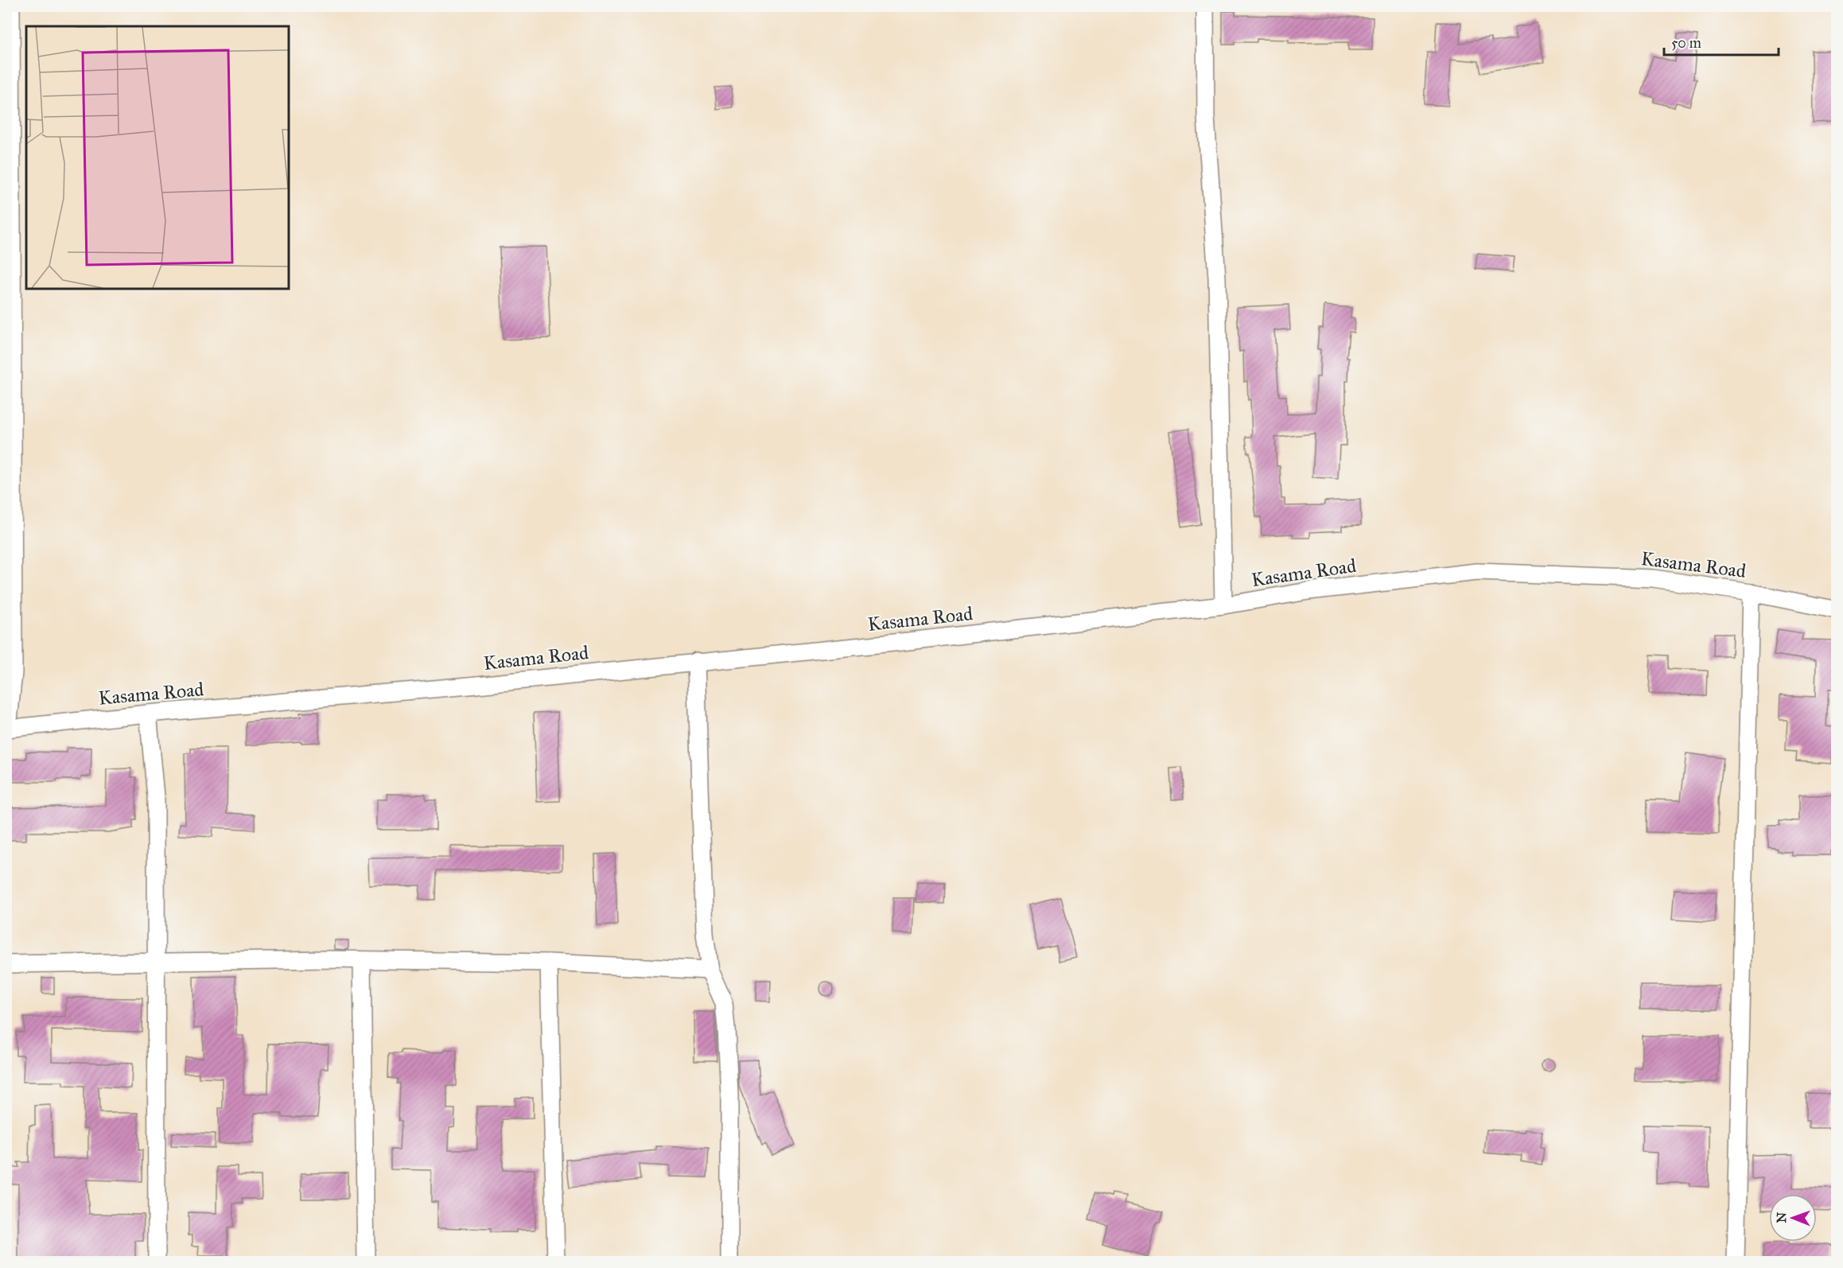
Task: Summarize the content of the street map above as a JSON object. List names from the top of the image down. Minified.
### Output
{"streets":{"street":["Kasama Road"]},"scale_bar":"50 m","north":"left"}
